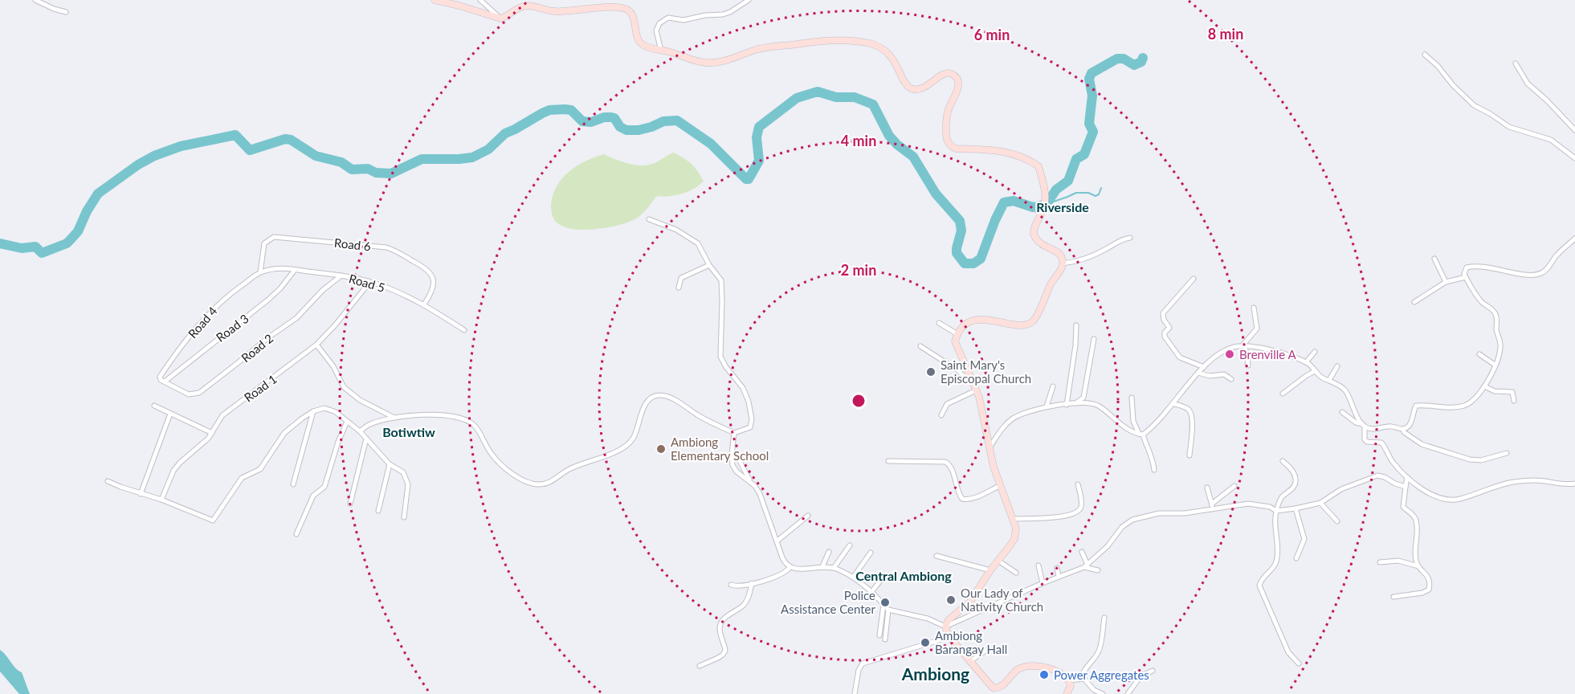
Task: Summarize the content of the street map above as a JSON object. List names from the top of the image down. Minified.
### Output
{"streets":{"street":["Road 6","Road 5","Road 4","Road 3","Road 2","Road 1"]},"crossings":[["Road 6","Road 5"],["Road 6","Road 4"],["Road 5","Road 4"],["Road 5","Road 3"],["Road 5","Road 2"],["Road 5","Road 1"],["Road 4","Road 3"],["Road 4","Road 2"],["Road 3","Road 2"]],"districts":["Riverside","Botiwtiw","Central Ambiong","Ambiong"],"places":["Brenville A","Saint Mary's Episcopal Church","Ambiong Elementary School","Our Lady of Nativity Church","Police Assistance Center","Ambiong Barangay Hall","Power Aggregates"],"rings":["8 min","6 min","4 min","2 min"]}
